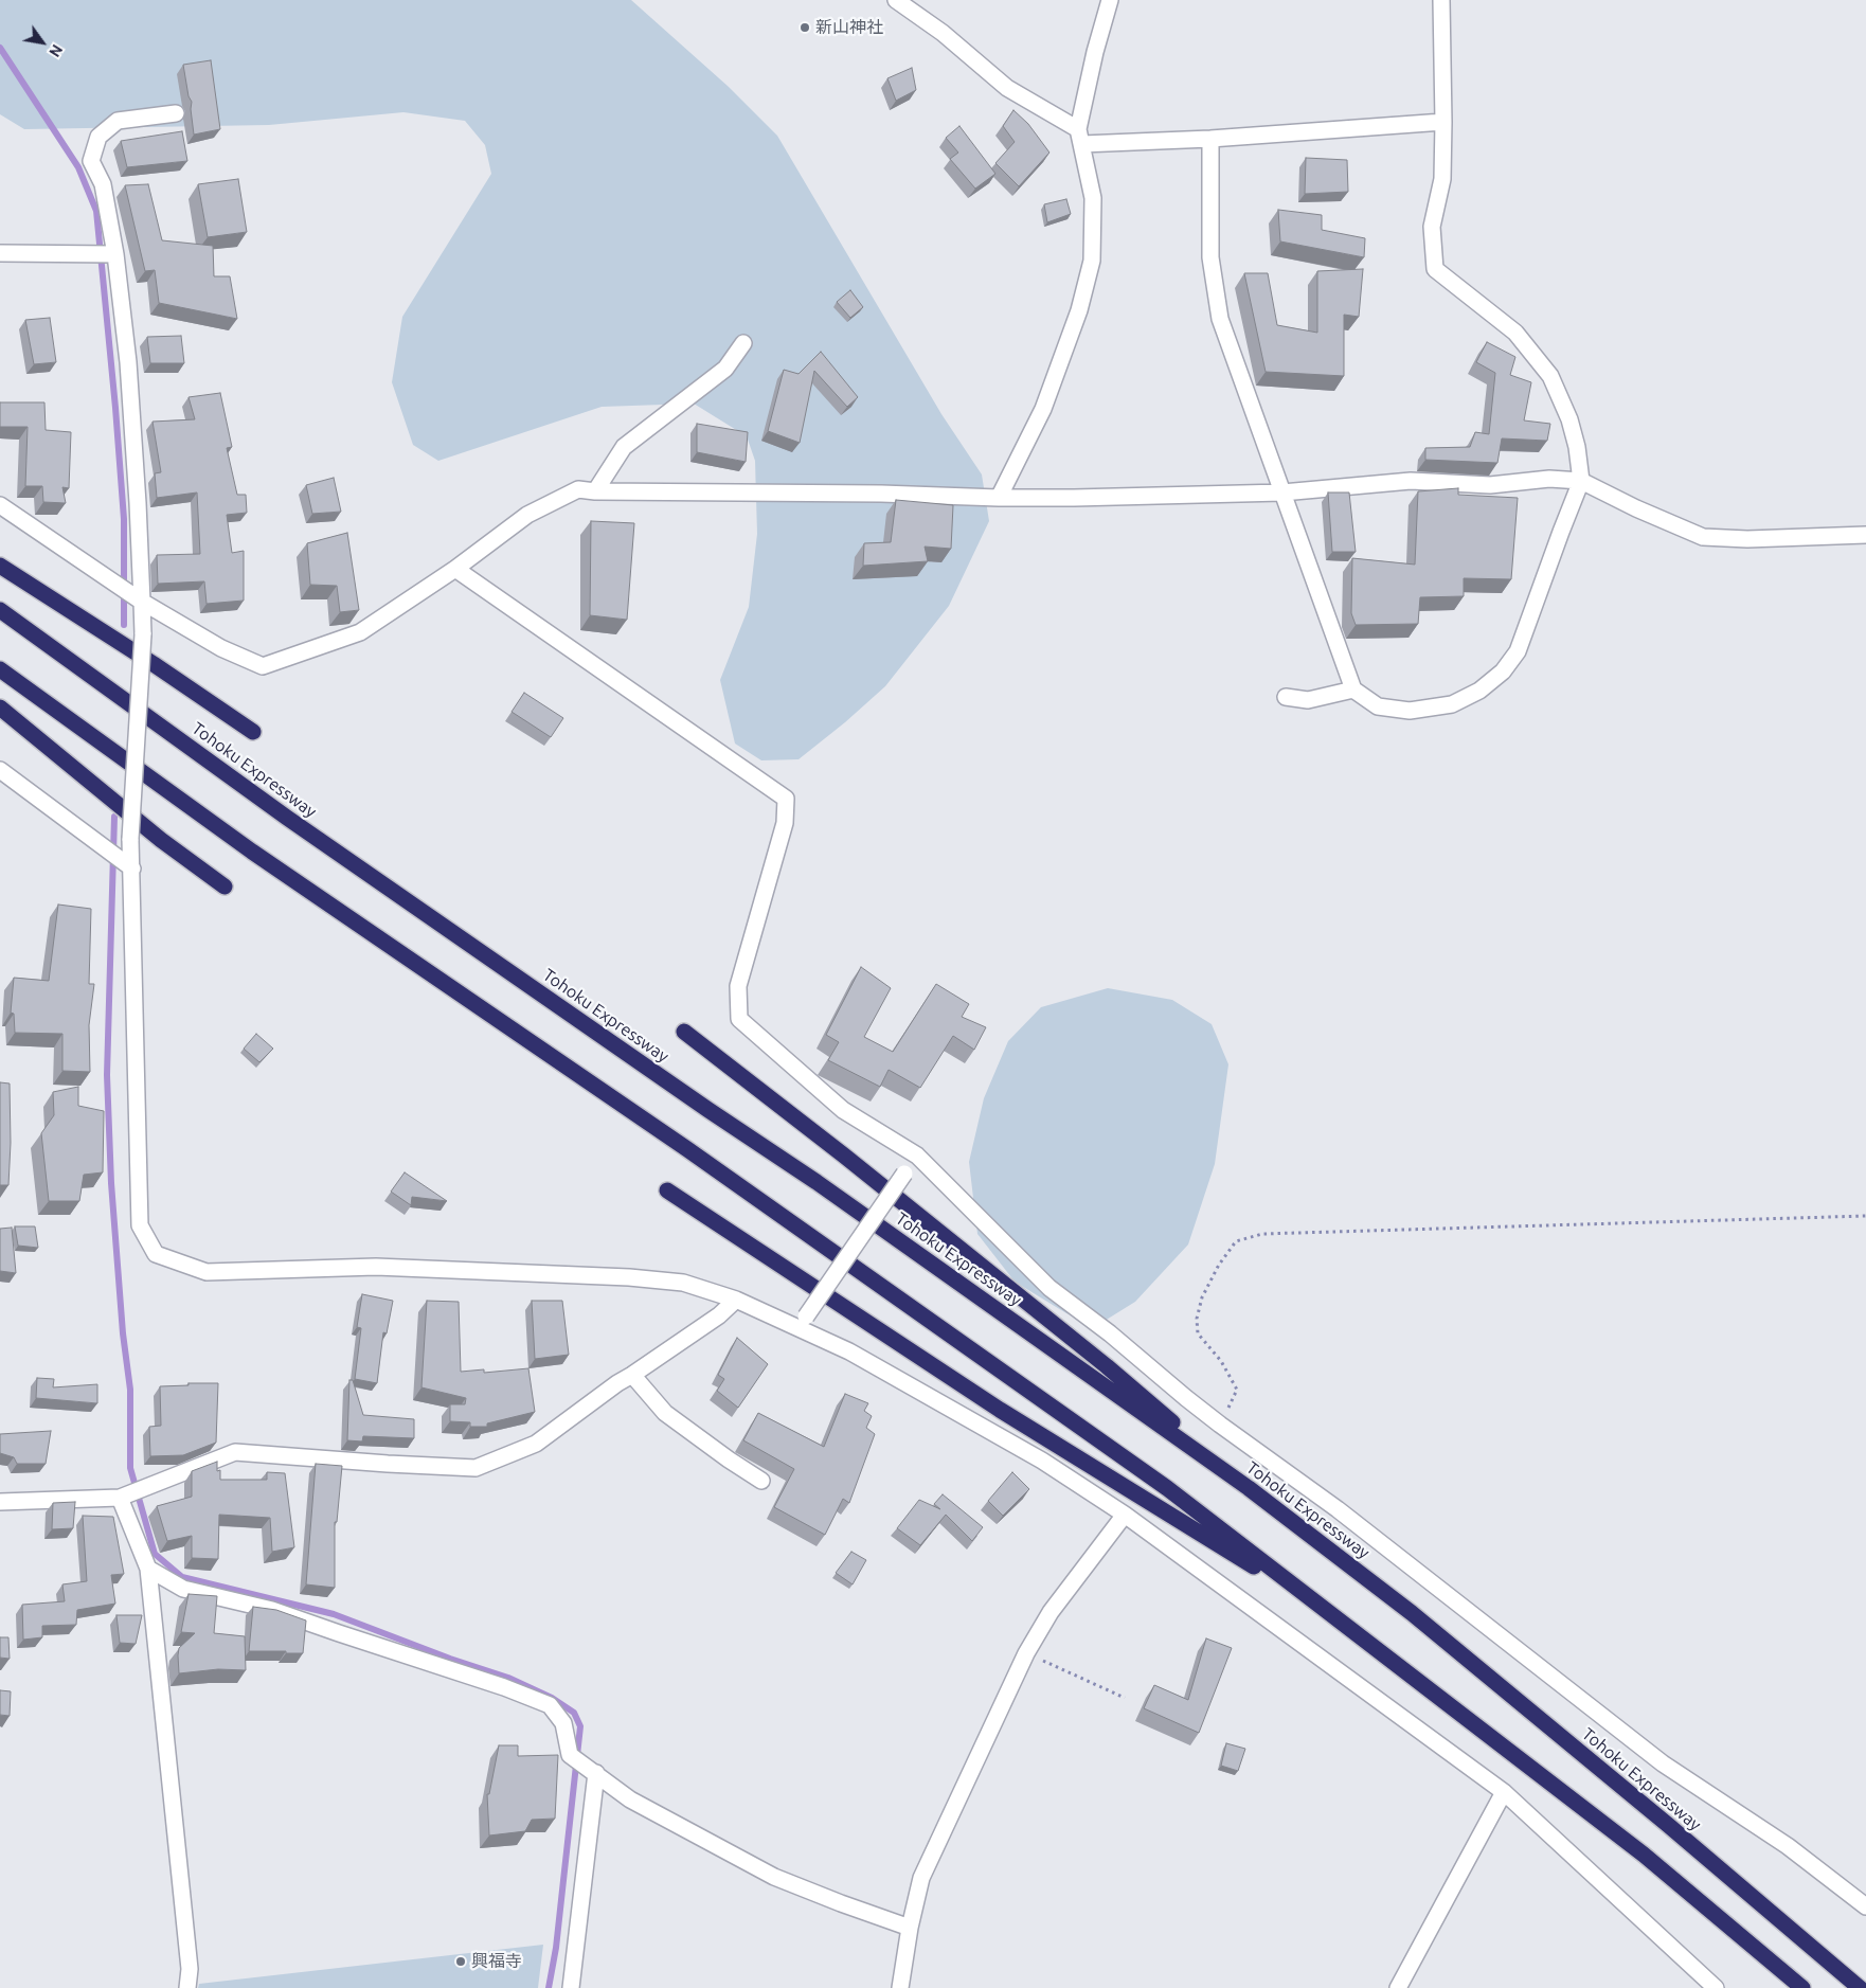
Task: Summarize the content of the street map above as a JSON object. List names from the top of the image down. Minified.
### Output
{"streets":{"highway":["Tohoku Expressway"]},"places":["新山神社","興福寺"],"north":"bottom right"}
